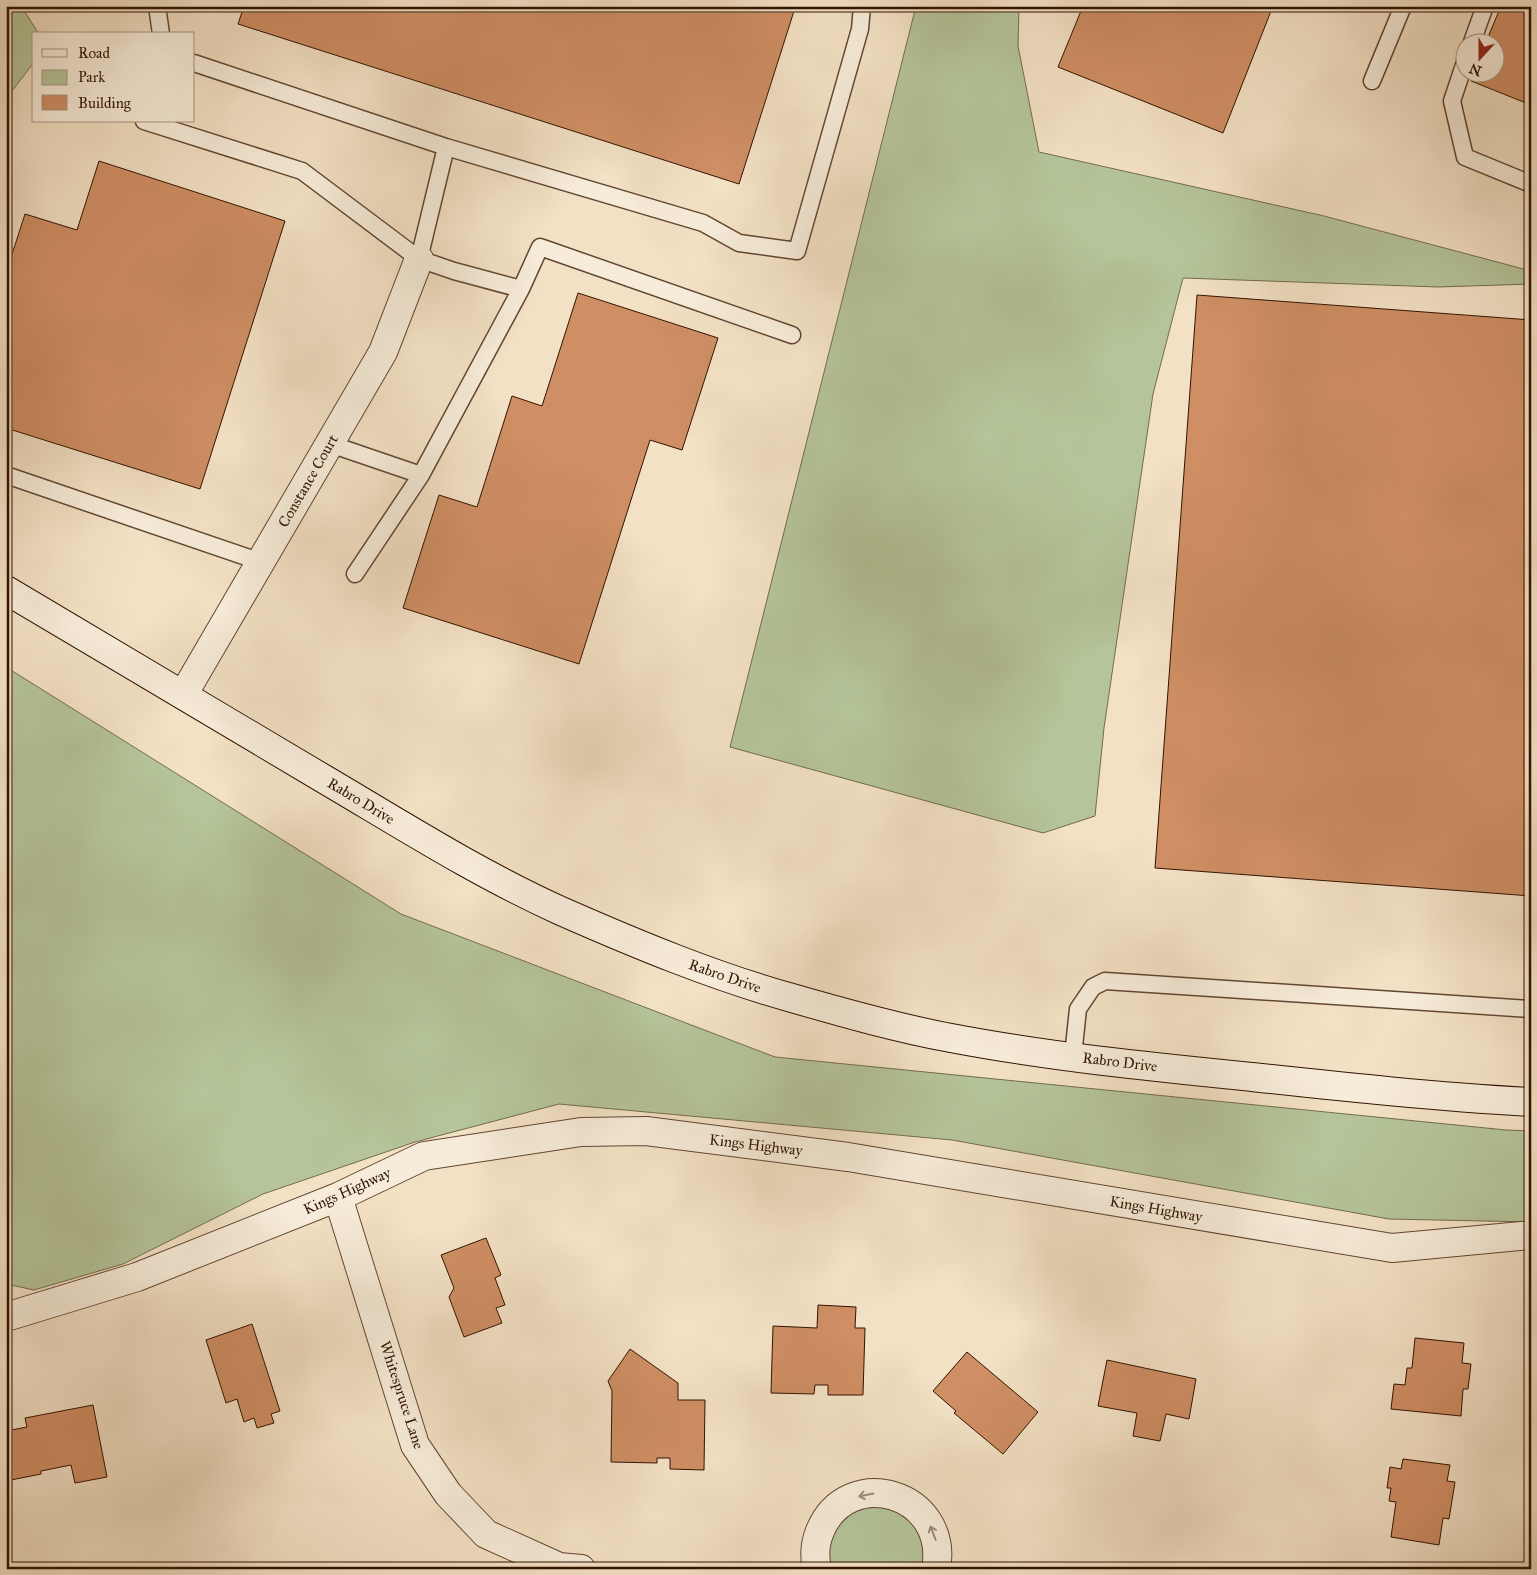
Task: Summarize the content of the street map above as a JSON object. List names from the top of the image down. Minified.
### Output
{"streets":{"street":["Constance Court","Rabro Drive","Kings Highway","Whitespruce Lane"]},"crossings":[["Constance Court","Rabro Drive"],["Kings Highway","Whitespruce Lane"]],"legend":["Road","Park","Building"],"north":"bottom"}
